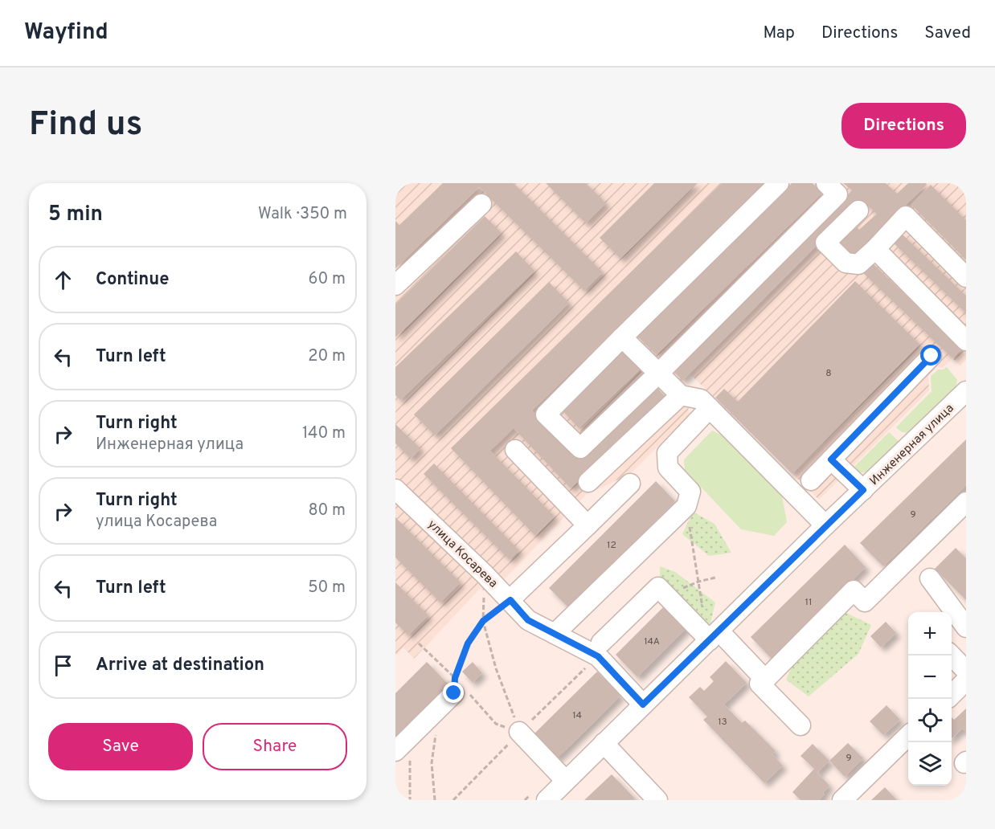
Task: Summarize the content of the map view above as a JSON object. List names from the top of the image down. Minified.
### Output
{"streets":{"street":["Инженерная улица","улица Косарева"]},"crossings":[["Инженерная улица","улица Косарева"]],"house_numbers":["8","9","12","11","14А","14","13","9"],"page":{"header":"Wayfind","nav":["Map","Directions","Saved"],"buttons":["Directions",["Save","Share"]],"title":"Find us","heading":["5 min","Walk · 350 m"],"list":[["Continue","60 m"],["Turn left","20 m"],["Turn right","Инженерная улица","140 m"],["Turn right","улица Косарева","80 m"],["Turn left","50 m"],"Arrive at destination"],"map_buttons":["+","−"]}}
